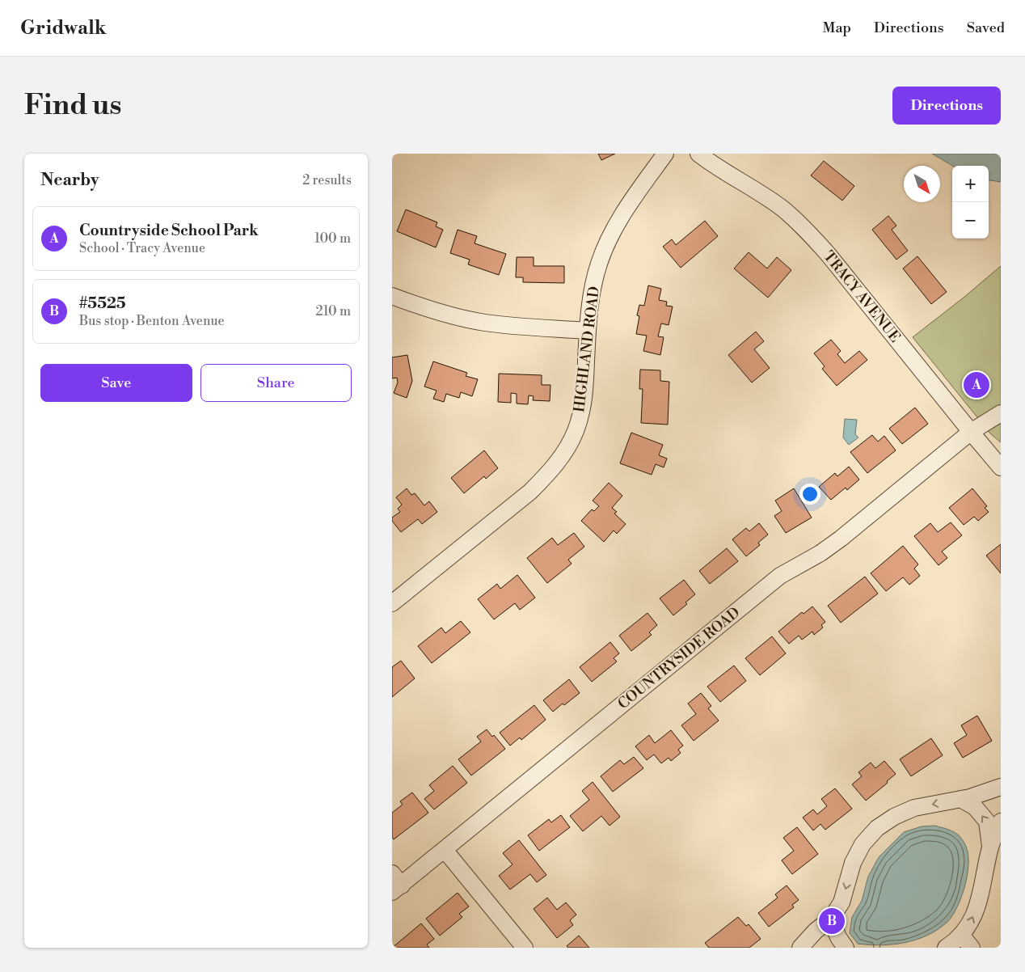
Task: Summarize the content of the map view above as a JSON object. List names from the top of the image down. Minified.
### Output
{"streets":{"street":["TRACY AVENUE","HIGHLAND ROAD","COUNTRYSIDE ROAD"]},"crossings":[["TRACY AVENUE","COUNTRYSIDE ROAD"]],"north":"bottom right","page":{"header":"Gridwalk","nav":["Map","Directions","Saved"],"buttons":["Directions",["Save","Share"]],"title":"Find us","heading":["Nearby","2 results"],"map_buttons":["+","−"],"list":[{"mark":"A","name":"Countryside School Park","note":"School · Tracy Avenue","value":"100 m"},{"mark":"B","name":"#5525","note":"Bus stop · Benton Avenue","value":"210 m"}],"pins":["A","B"]}}
